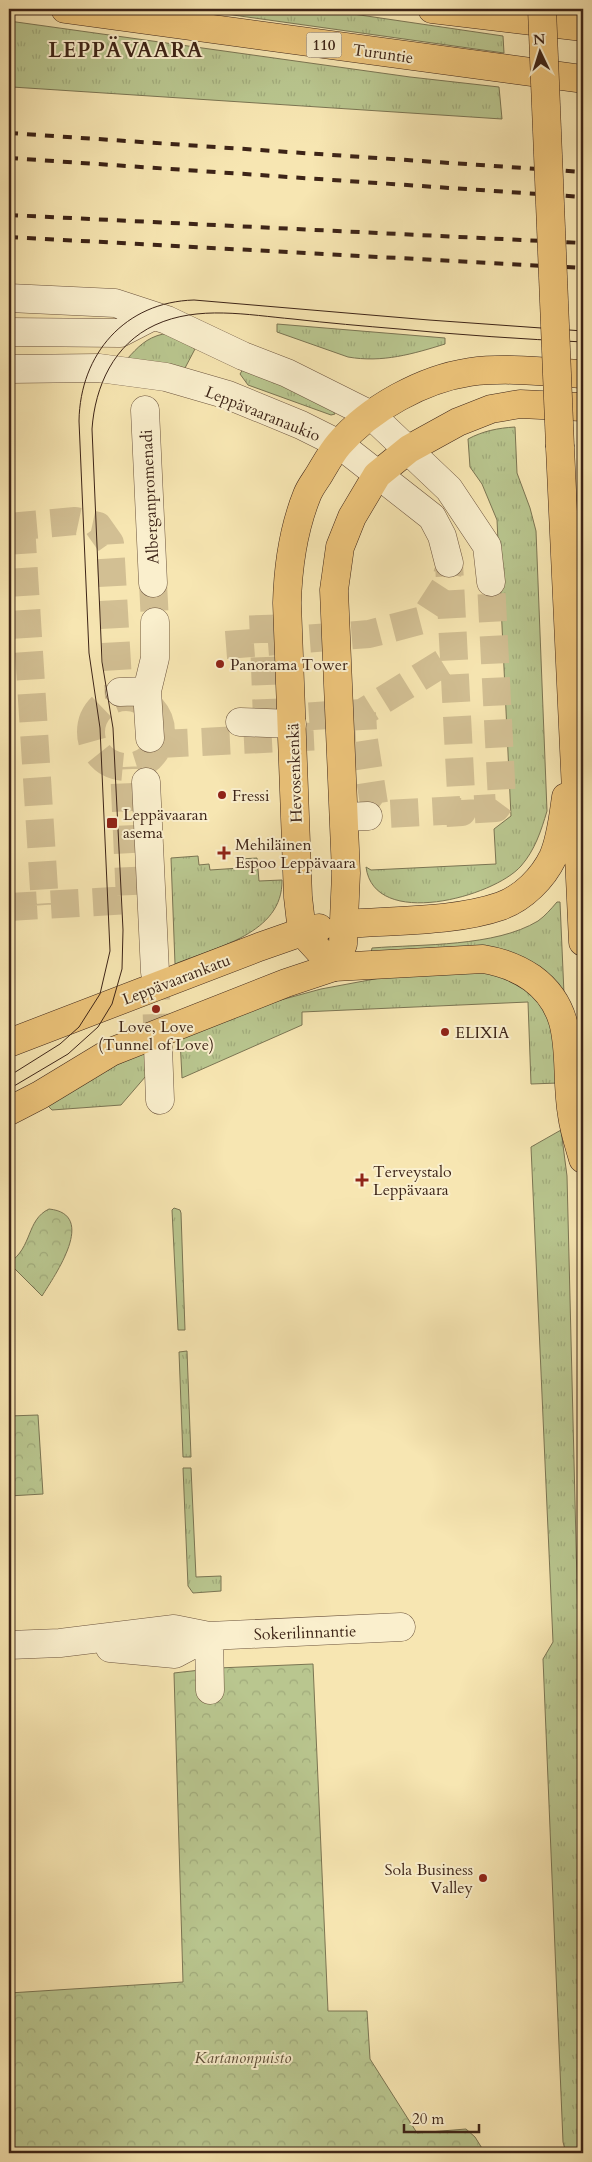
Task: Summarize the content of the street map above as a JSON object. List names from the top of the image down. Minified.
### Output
{"streets":{"main road":["110","Turuntie","Hevosenkenkä","Leppävaarankatu"],"street":["Leppävaaranaukio","Alberganpromenadi","Sokerilinnantie"]},"crossings":[["Leppävaaranaukio","Hevosenkenkä"],["Hevosenkenkä","Leppävaarankatu"]],"districts":["LEPPÄVAARA"],"parks":["Kartanonpuisto"],"places":{"other":["Panorama Tower","Fressi","Love, Love (Tunnel of Love)","ELIXIA","Sola Business Valley"],"transit":["Leppävaaran asema"],"health":["Mehiläinen Espoo Leppävaara","Terveystalo Leppävaara"]},"scale_bar":"20 m","north":"top"}
